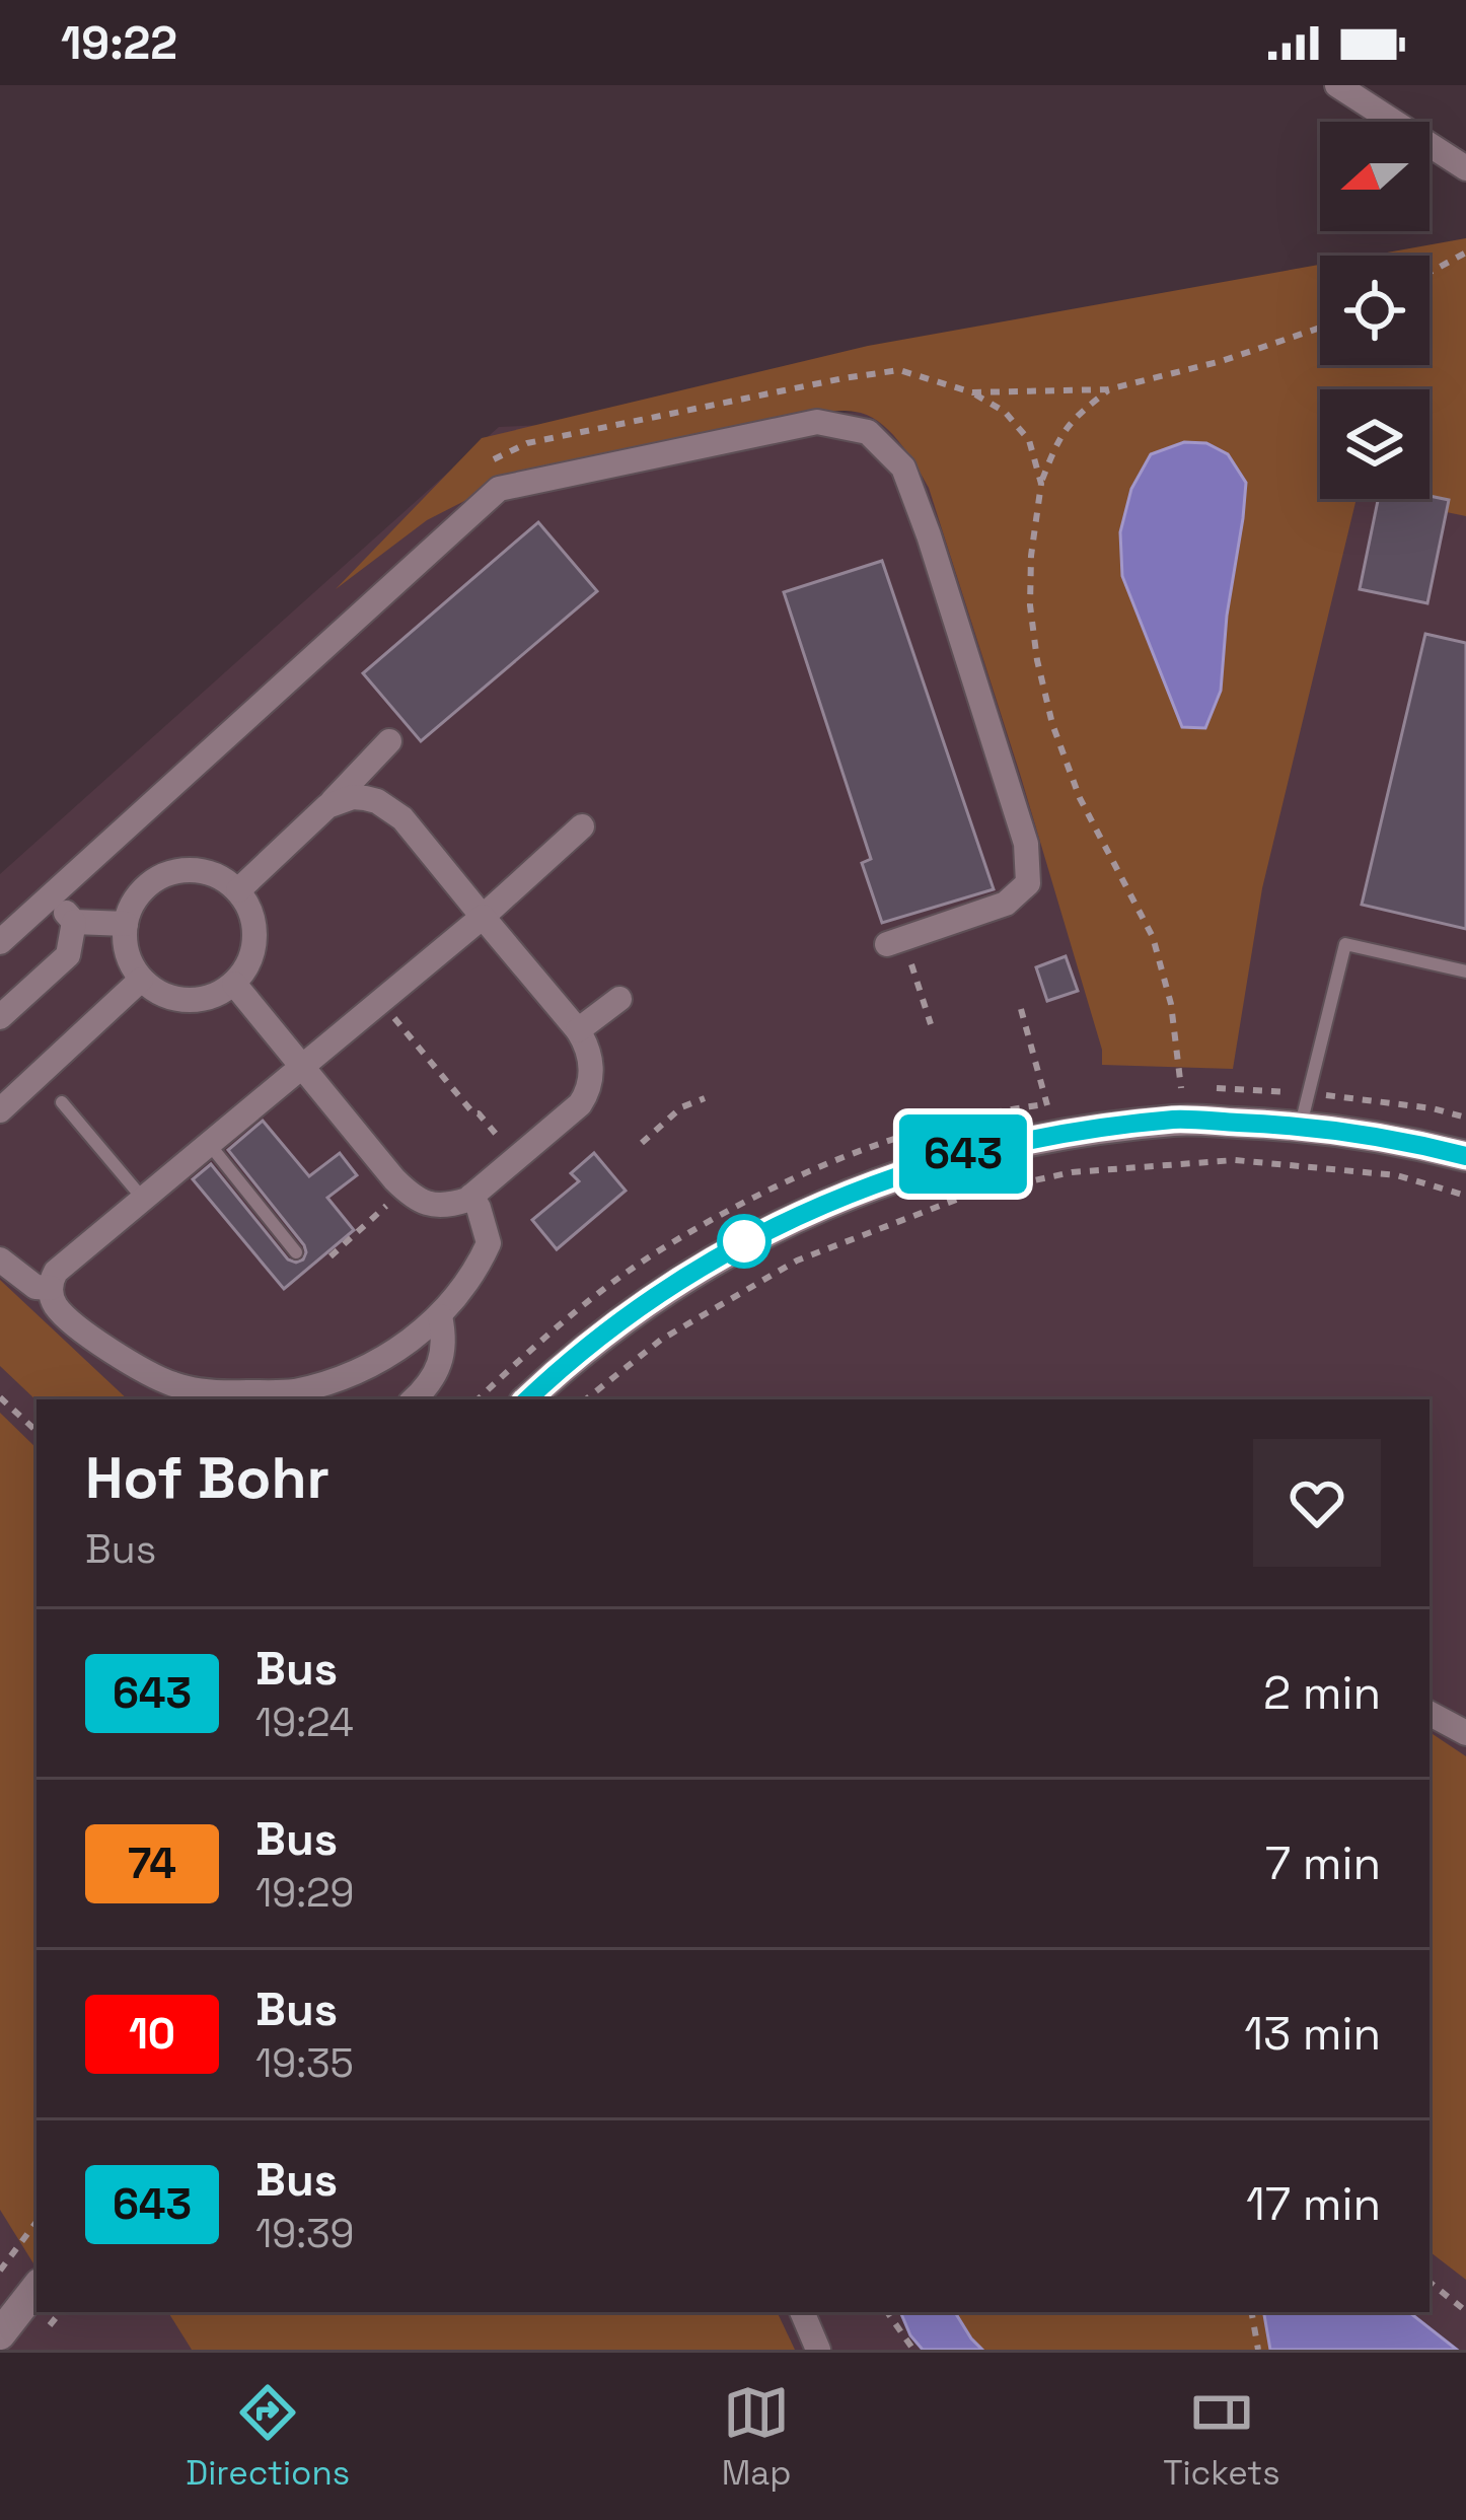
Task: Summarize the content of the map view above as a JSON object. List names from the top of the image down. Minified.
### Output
{"lines":["bus line 643"],"north":"left","page":{"status":"19:22","on_map":"643","heading":["Hof Bohr","Bus"],"list":[{"mark":"643","name":"Bus","note":"19:24","value":"2 min"},{"mark":"74","name":"Bus","note":"19:29","value":"7 min"},{"mark":"10","name":"Bus","note":"19:35","value":"13 min"},{"mark":"643","name":"Bus","note":"19:39","value":"17 min"}],"tabs":["Directions","Map","Tickets"]}}
